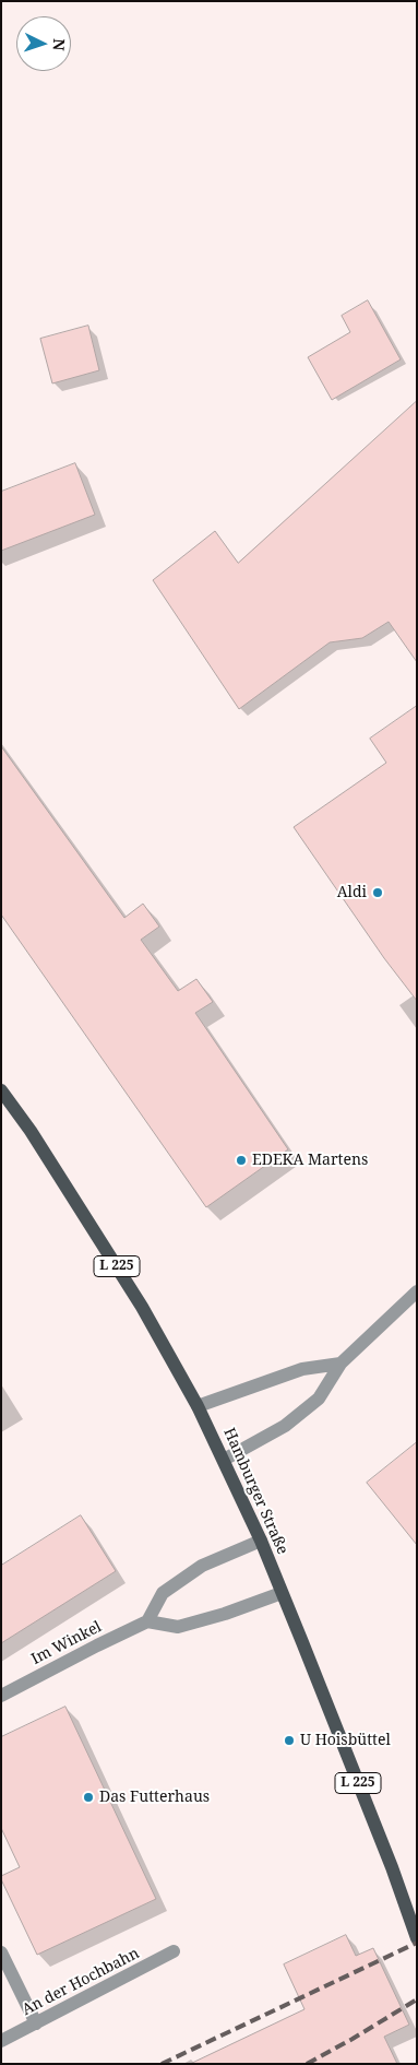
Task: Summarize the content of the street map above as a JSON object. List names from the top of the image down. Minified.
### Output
{"streets":{"main road":["L 225","Hamburger Straße"],"street":["Im Winkel","An der Hochbahn"]},"places":["Aldi","EDEKA Martens","U Hoisbüttel","Das Futterhaus"],"north":"right"}
